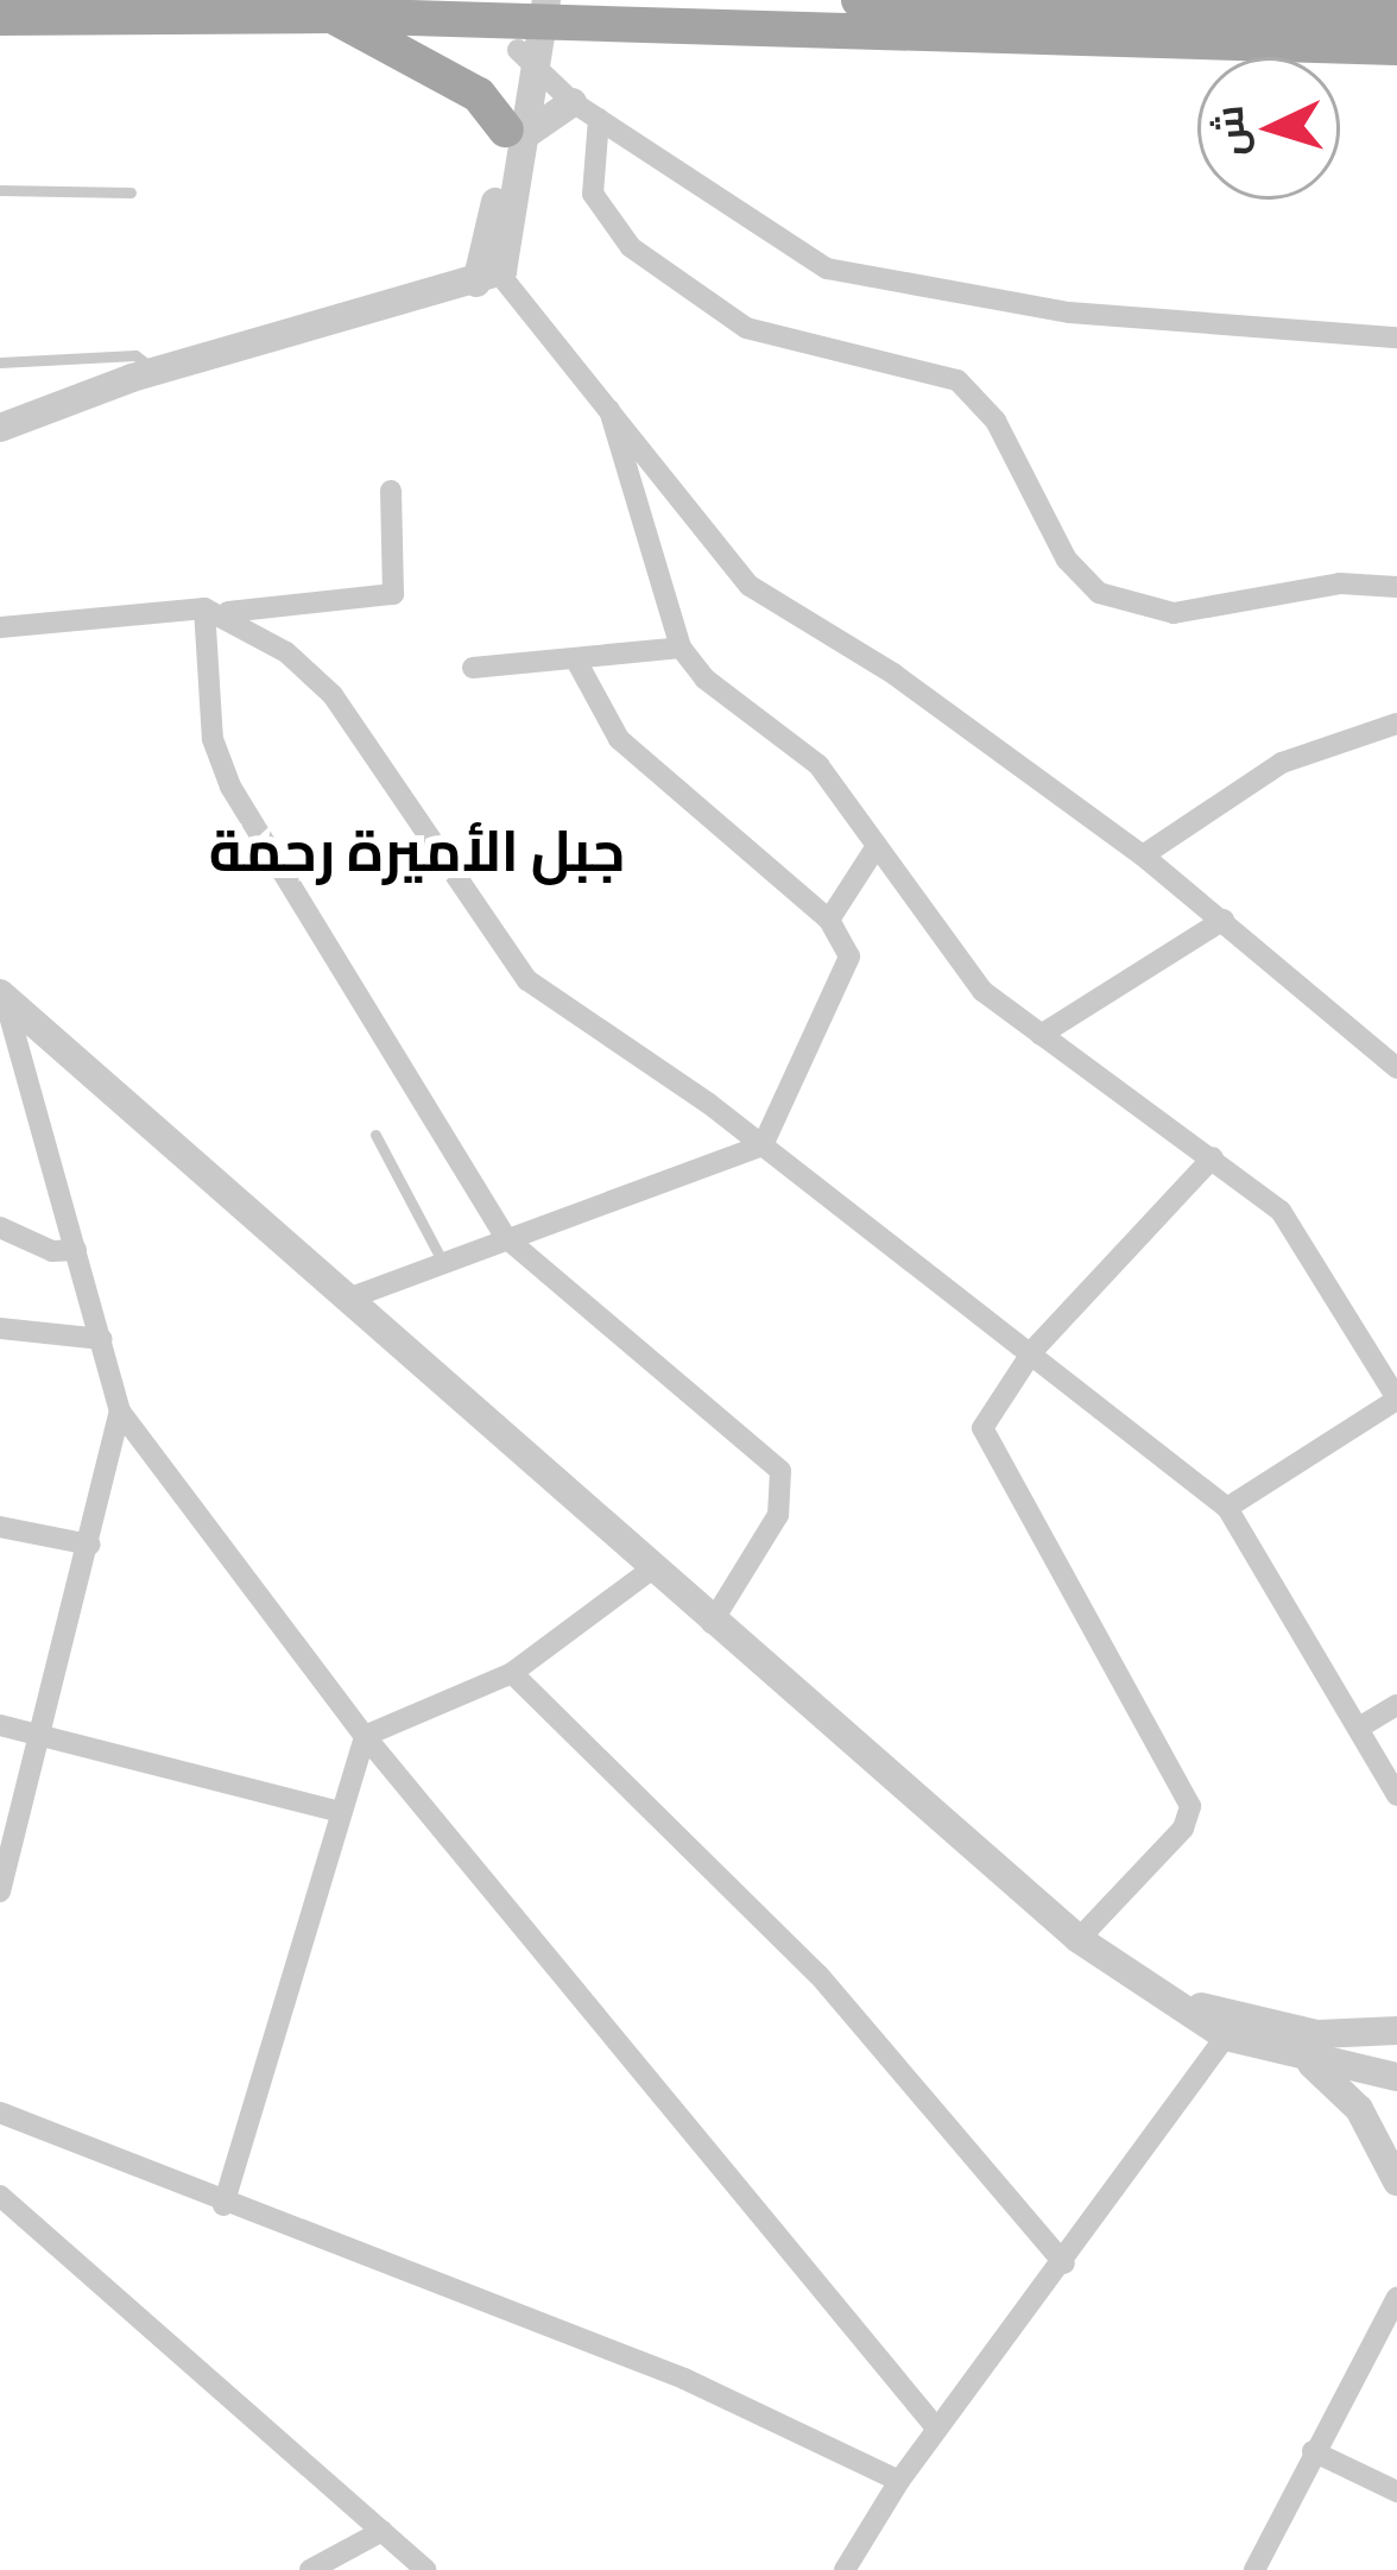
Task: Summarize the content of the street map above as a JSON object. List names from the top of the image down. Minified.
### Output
{"districts":["جبل الأميرة رحمة"],"north":"left"}
